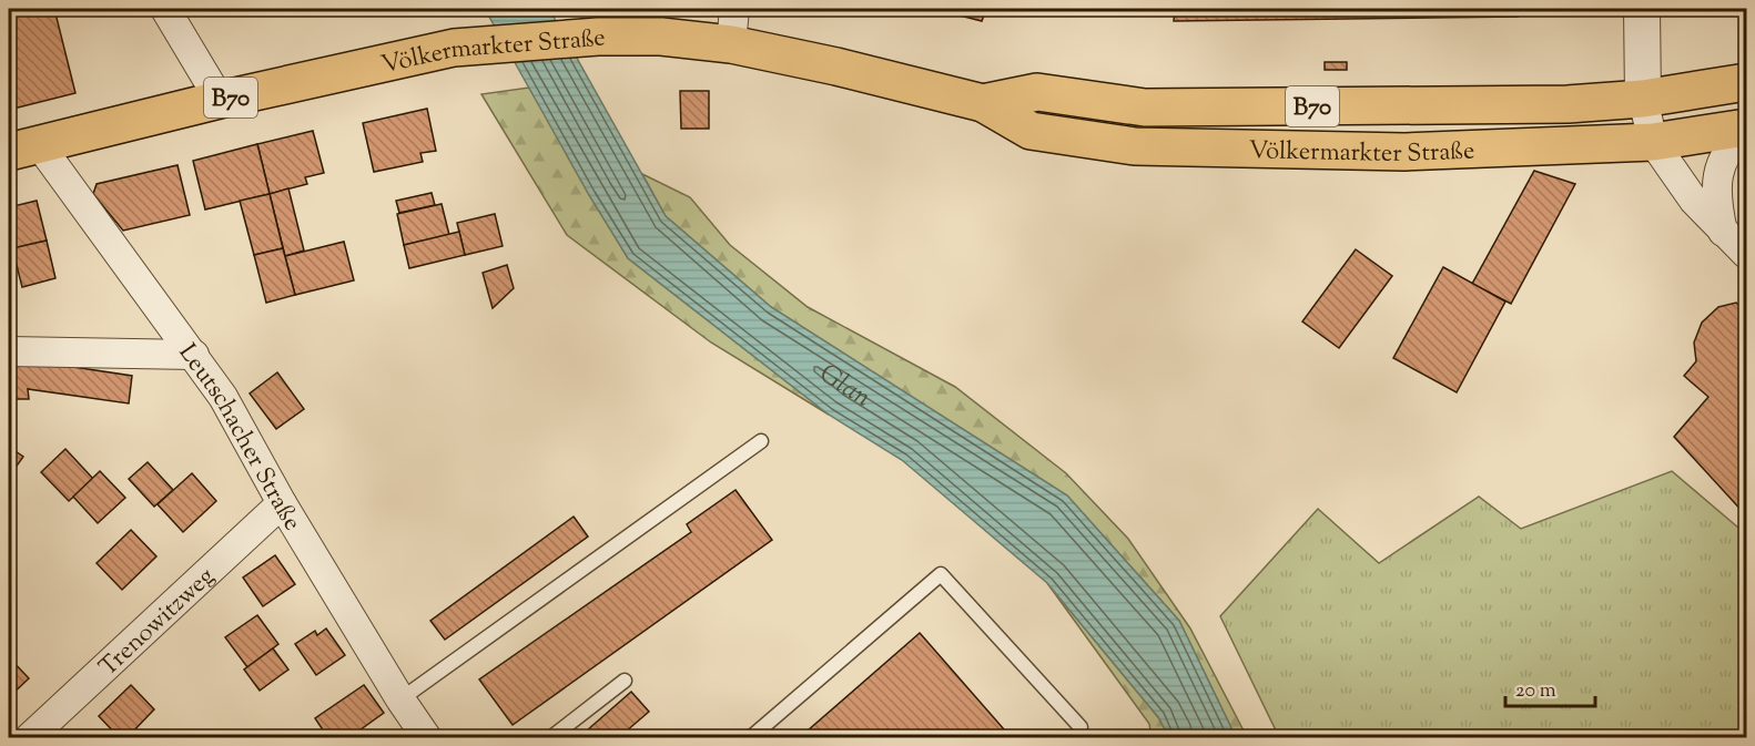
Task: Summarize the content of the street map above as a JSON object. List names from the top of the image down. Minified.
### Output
{"streets":{"main road":["Völkermarkter Straße","B70"],"street":["Leutschacher Straße","Trenowitzweg"]},"crossings":[["Völkermarkter Straße","Leutschacher Straße"],["Leutschacher Straße","Trenowitzweg"]],"water":["Glan"],"scale_bar":"20 m"}
